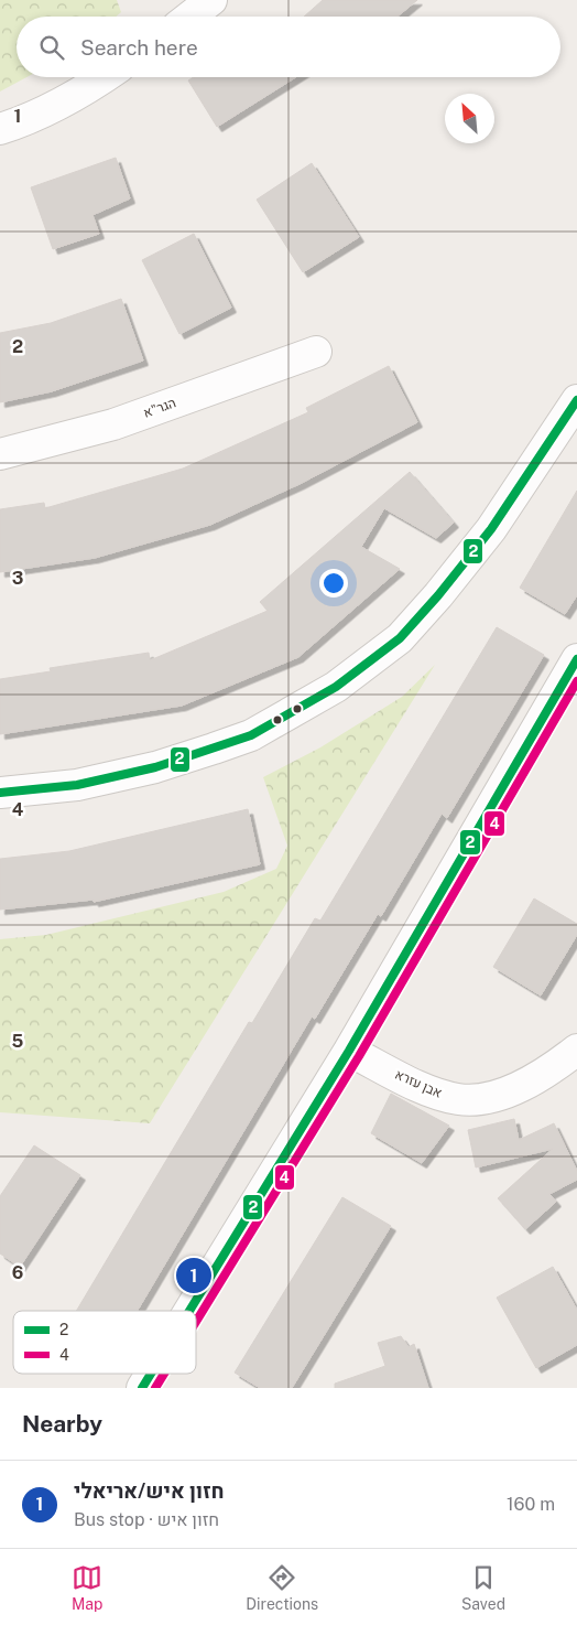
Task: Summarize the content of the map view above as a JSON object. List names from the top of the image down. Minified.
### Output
{"streets":{"street":["הגר\"א","אבן עזרא"]},"lines":["transit line 2","transit line 4"],"legend":["2","4"],"north":"top left","page":{"search":"Search here","pins":"1","heading":"Nearby","list":[{"mark":"1","name":"חזון איש/אריאלי","note":"Bus stop · חזון איש","value":"160 m"}],"nav":["Map","Directions","Saved"]},"grid":{"rows":["1","2","3","4","5","6"]}}
